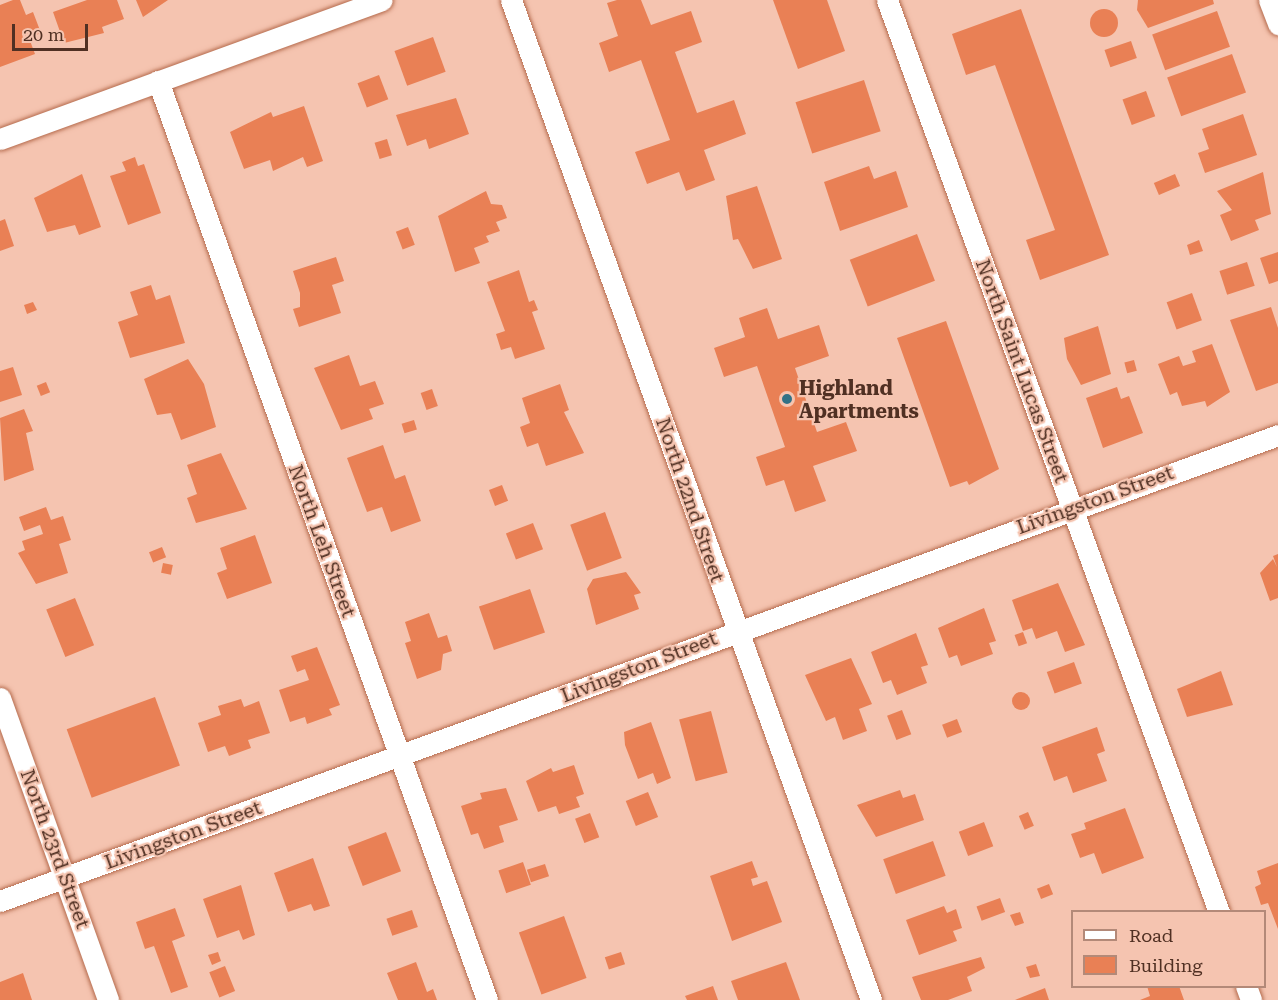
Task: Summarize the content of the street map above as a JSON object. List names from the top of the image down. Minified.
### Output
{"streets":{"street":["North Saint Lucas Street","North 22nd Street","Livingston Street","North Leh Street","North 23rd Street"]},"crossings":[["North Saint Lucas Street","Livingston Street"],["North 22nd Street","Livingston Street"],["Livingston Street","North Leh Street"],["Livingston Street","North 23rd Street"]],"places":["Highland Apartments"],"legend":["Road","Building"],"scale_bar":"20 m"}
